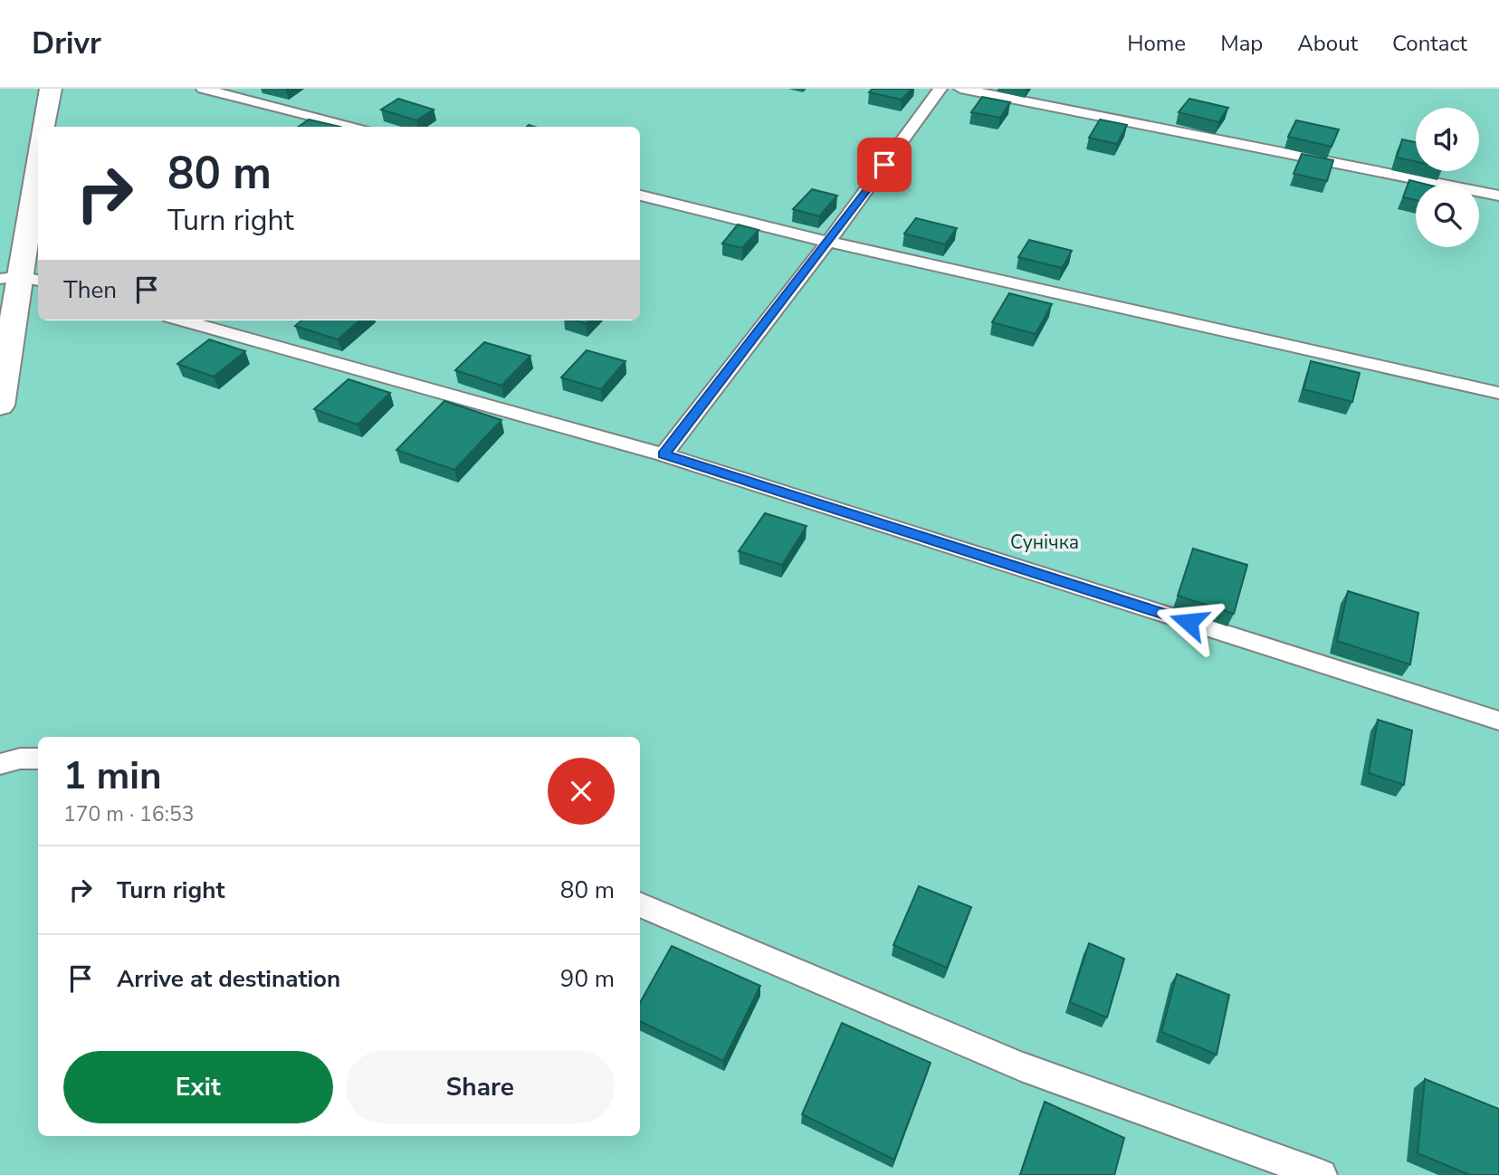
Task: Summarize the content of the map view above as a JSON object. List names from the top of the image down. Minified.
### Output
{"parks":["Сунічка"],"page":{"header":"Drivr","nav":["Home","Map","About","Contact"],"turn":["80 m","Turn right"],"then":"Then","heading":["1 min","170 m · 16:53"],"list":[{"name":"Turn right","value":"80 m"},{"name":"Arrive at destination","value":"90 m"}],"buttons":["Exit","Share"]}}
